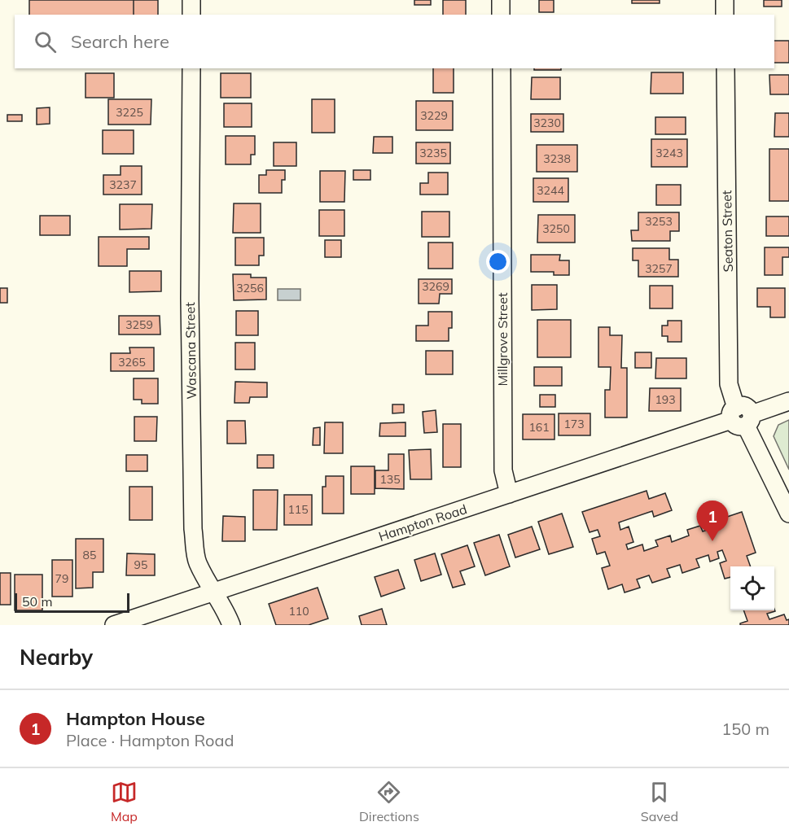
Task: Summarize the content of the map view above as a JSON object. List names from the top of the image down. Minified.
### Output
{"streets":{"street":["Seaton Street","Millgrove Street","Wascana Street","Hampton Road"]},"crossings":[["Seaton Street","Hampton Road"],["Millgrove Street","Hampton Road"],["Wascana Street","Hampton Road"]],"house_numbers":["3225","3229","3230","3235","3243","3238","3237","3244","3253","3250","3257","3269","3256","3259","3265","193","173","161","135","115","85","95","79","110"],"scale_bar":"50 m","page":{"search":"Search here","pins":"1","scale":"50 m","heading":"Nearby","list":[{"mark":"1","name":"Hampton House","note":"Place · Hampton Road","value":"150 m"}],"nav":["Map","Directions","Saved"]}}
